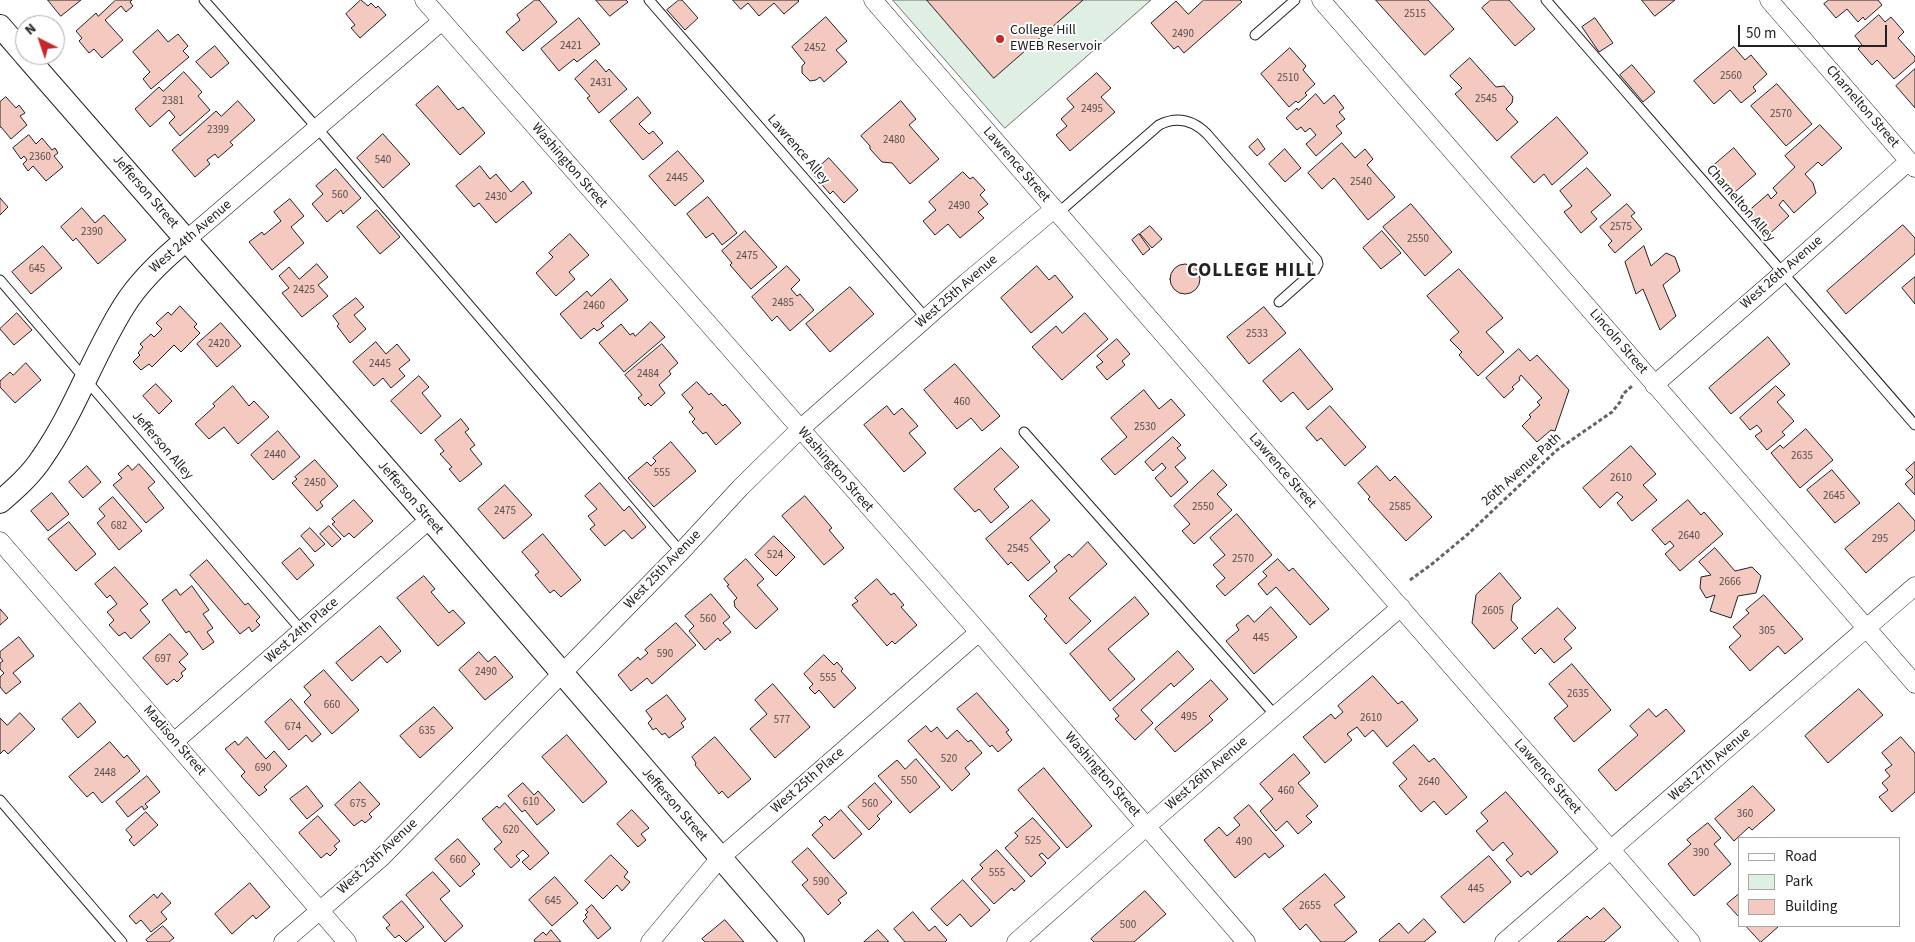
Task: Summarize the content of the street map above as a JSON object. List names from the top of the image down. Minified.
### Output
{"streets":{"street":["Charnelton Street","Lawrence Street","Washington Street","Jefferson Street","West 24th Avenue","West 26th Avenue","West 25th Avenue","Lincoln Street","West 24th Place","Madison Street","West 27th Avenue","West 25th Place"],"lane":["Lawrence Alley","Charnelton Alley","Jefferson Alley"],"path":["26th Avenue Path"]},"crossings":[["Charnelton Street","West 26th Avenue"],["Lawrence Alley","West 25th Avenue"],["Lawrence Street","West 26th Avenue"],["Lawrence Street","West 25th Avenue"],["Lawrence Street","West 27th Avenue"],["Washington Street","West 24th Avenue"],["Washington Street","West 26th Avenue"],["Washington Street","West 25th Avenue"],["Washington Street","West 25th Place"],["Jefferson Street","West 24th Avenue"],["Jefferson Street","West 25th Avenue"],["Jefferson Street","West 24th Place"],["Jefferson Street","West 25th Place"],["Charnelton Alley","West 26th Avenue"],["West 24th Avenue","Jefferson Alley"],["West 26th Avenue","Lincoln Street"],["West 26th Avenue","26th Avenue Path"],["West 25th Avenue","Madison Street"],["Lincoln Street","26th Avenue Path"],["Lincoln Street","West 27th Avenue"],["Jefferson Alley","West 24th Place"],["West 24th Place","Madison Street"]],"districts":["COLLEGE HILL"],"places":["College Hill EWEB Reservoir"],"house_numbers":["2515","2490","2421","2452","2560","2510","2431","2545","2381","2495","2570","2399","2480","2360","540","2445","2540","560","2430","2490","2575","2390","2550","2475","645","2425","2485","2460","2533","2420","2445","2484","460","2530","2440","2635","555","2610","2450","2645","2550","2585","2475","682","2640","295","2545","524","2570","2666","2605","560","305","445","590","697","2490","555","2635","660","495","2610","577","674","635","520","690","2448","550","2640","460","610","675","560","360","620","525","490","390","660","555","590","445","645","2655","500"],"legend":["Road","Park","Building"],"scale_bar":"50 m","north":"top left"}
